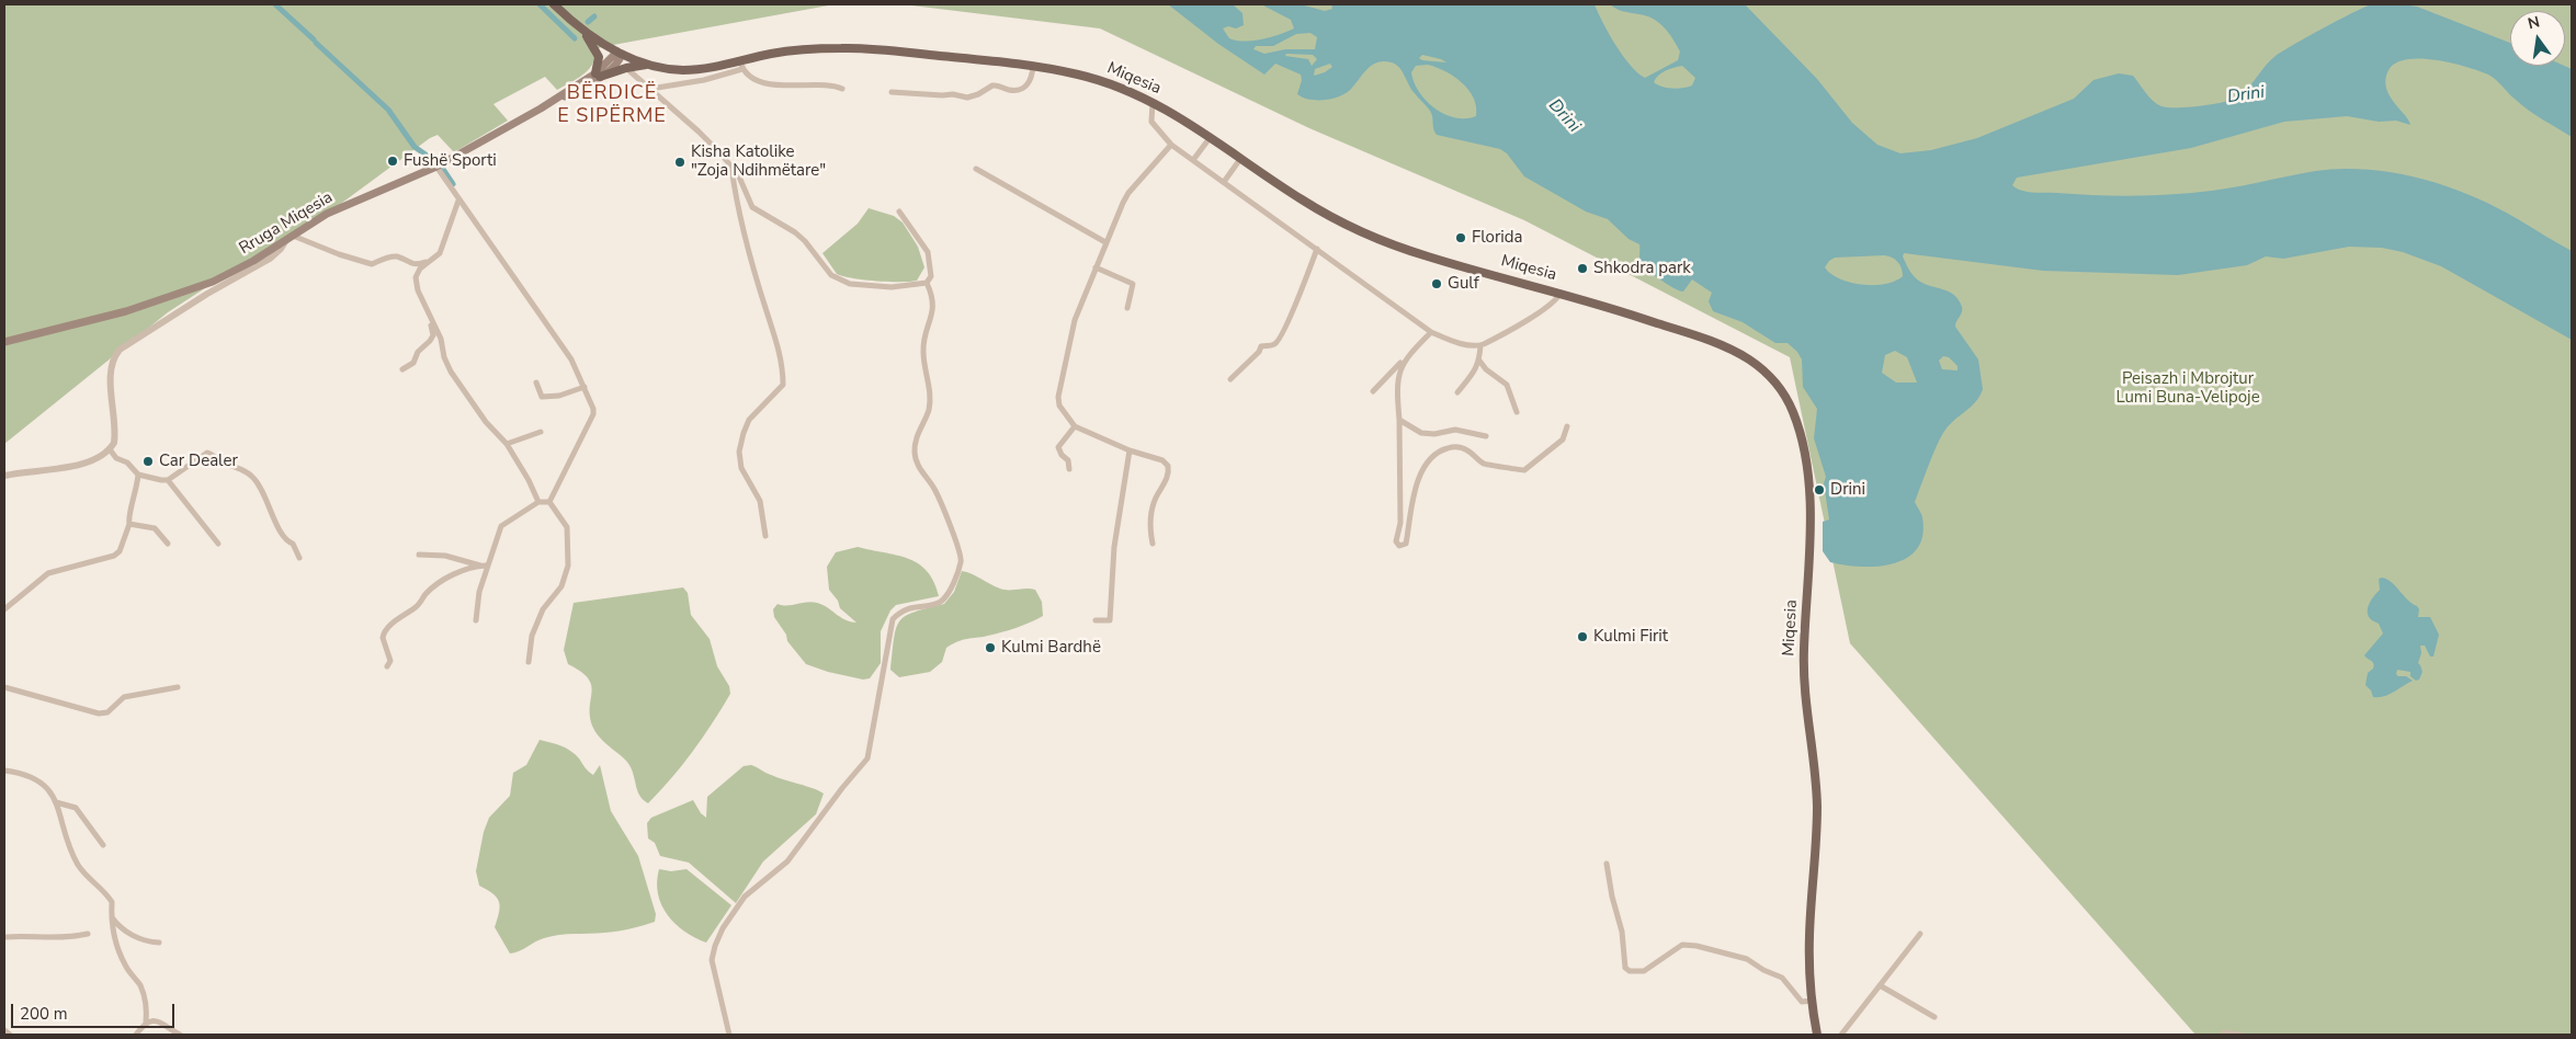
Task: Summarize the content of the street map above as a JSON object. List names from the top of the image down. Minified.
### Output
{"streets":{"main road":["Miqesia","Rruga Miqesia"]},"districts":["BËRDICË E SIPËRME"],"water":["Drini"],"parks":["Peisazh i Mbrojtur Lumi Buna-Velipoje"],"places":["Fushë Sporti","Kisha Katolike \"Zoja Ndihmëtare\"","Florida","Shkodra park","Gulf","Car Dealer","Drini","Kulmi Firit","Kulmi Bardhë"],"scale_bar":"200 m","north":"top"}
